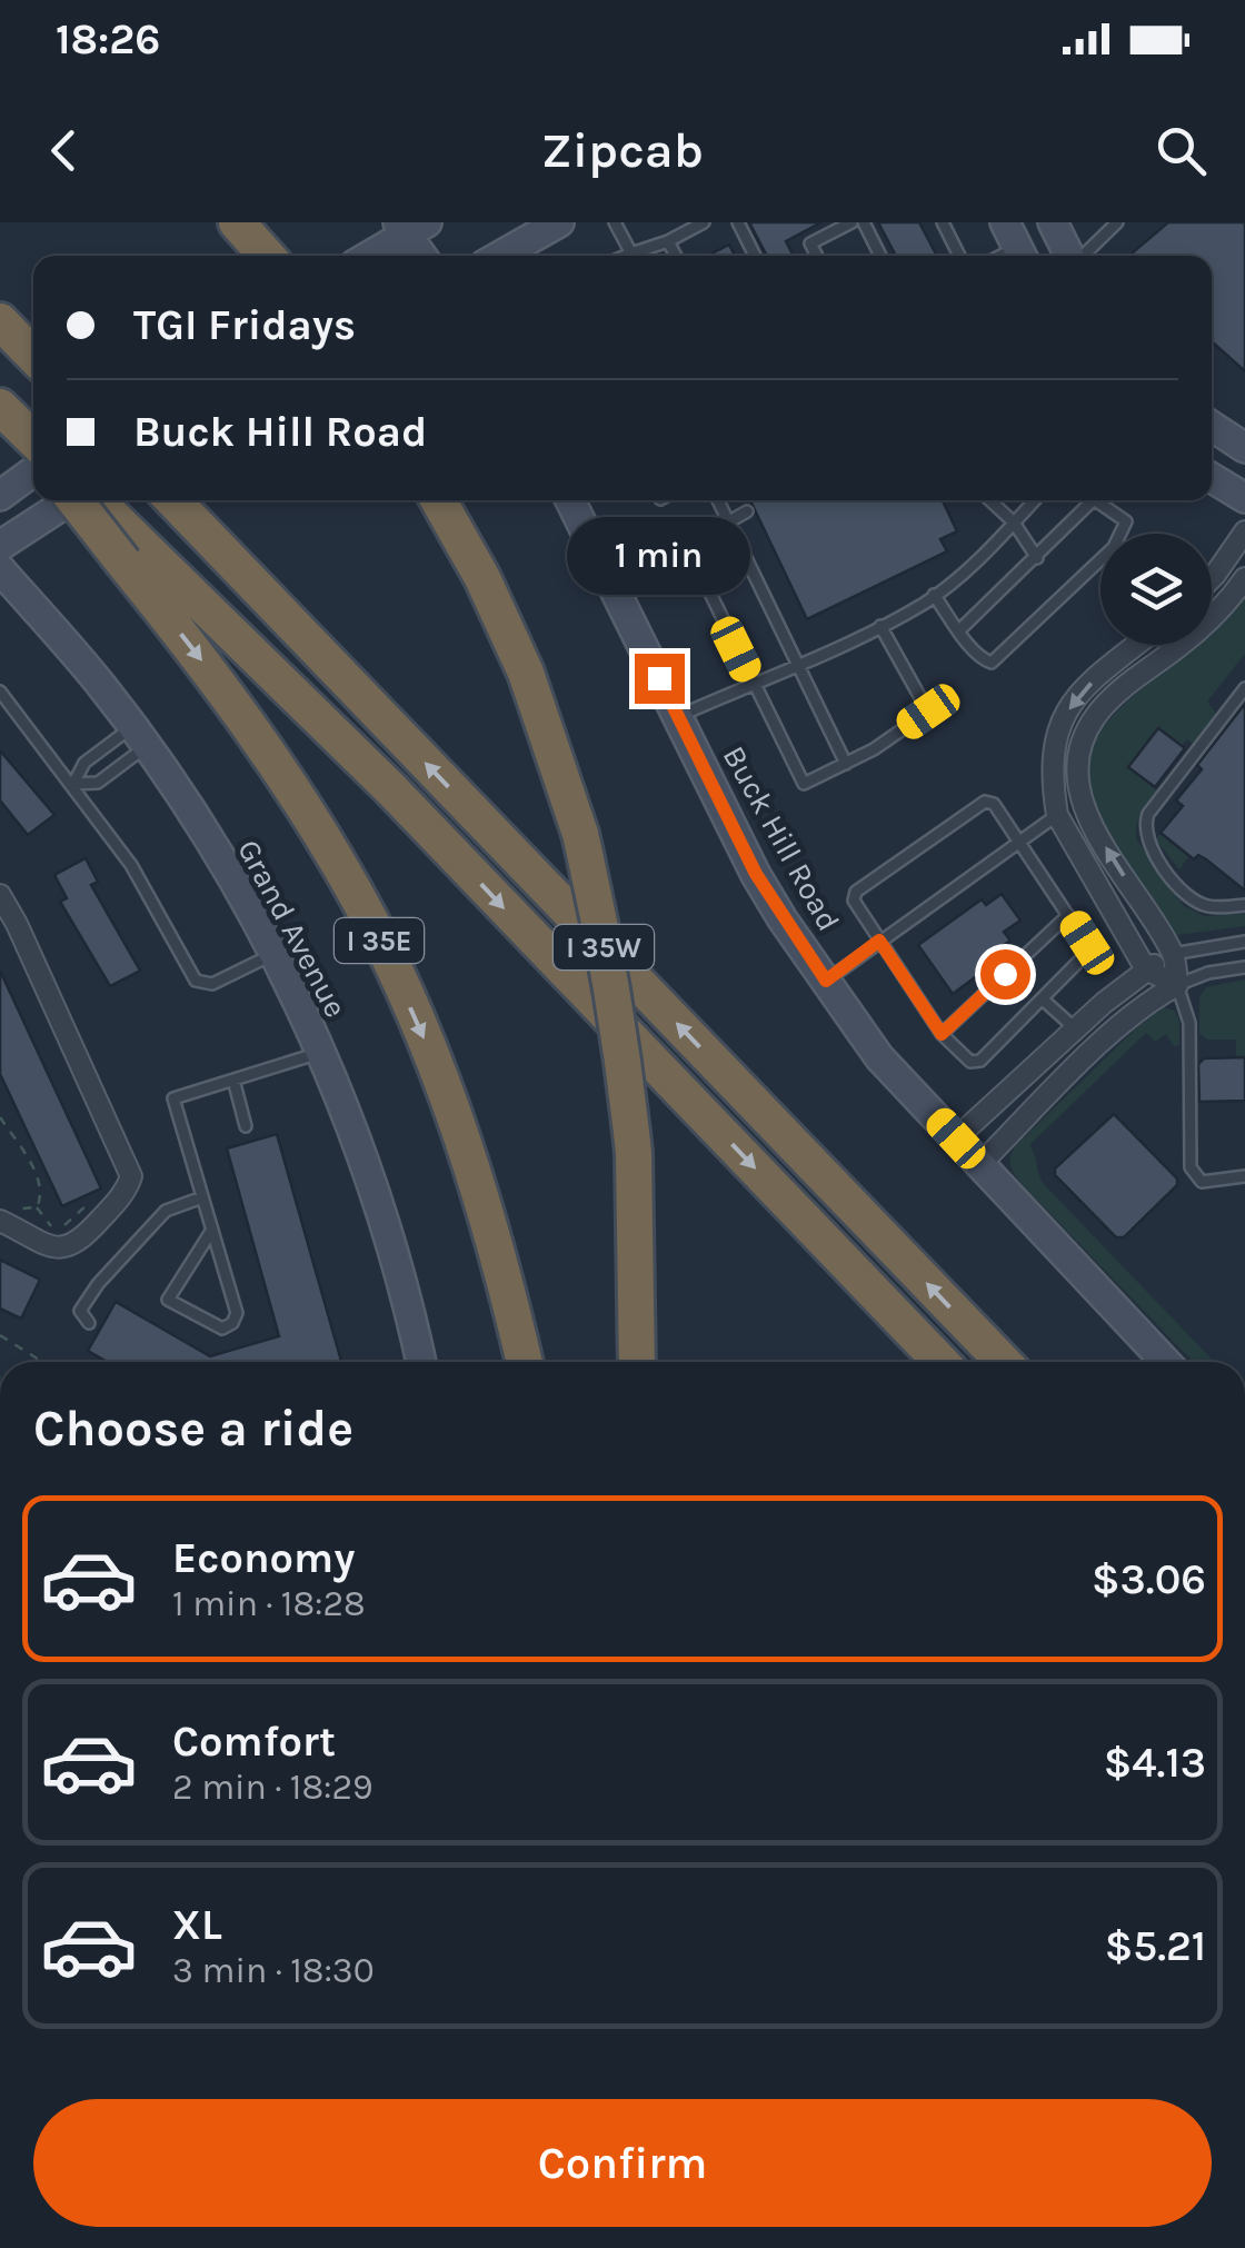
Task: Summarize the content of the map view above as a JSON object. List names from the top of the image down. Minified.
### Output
{"streets":{"highway":["I 35E","I 35W"],"street":["Buck Hill Road","Grand Avenue"]},"crossings":[["I 35E","I 35W"]],"page":{"status":"18:26","header":"Zipcab","banner":["TGI Fridays","Buck Hill Road"],"bubble":"1 min","heading":"Choose a ride","list":[{"name":"Economy","note":"1 min · 18:28","value":"$3.06"},{"name":"Comfort","note":"2 min · 18:29","value":"$4.13"},{"name":"XL","note":"3 min · 18:30","value":"$5.21"}],"buttons":"Confirm"}}
